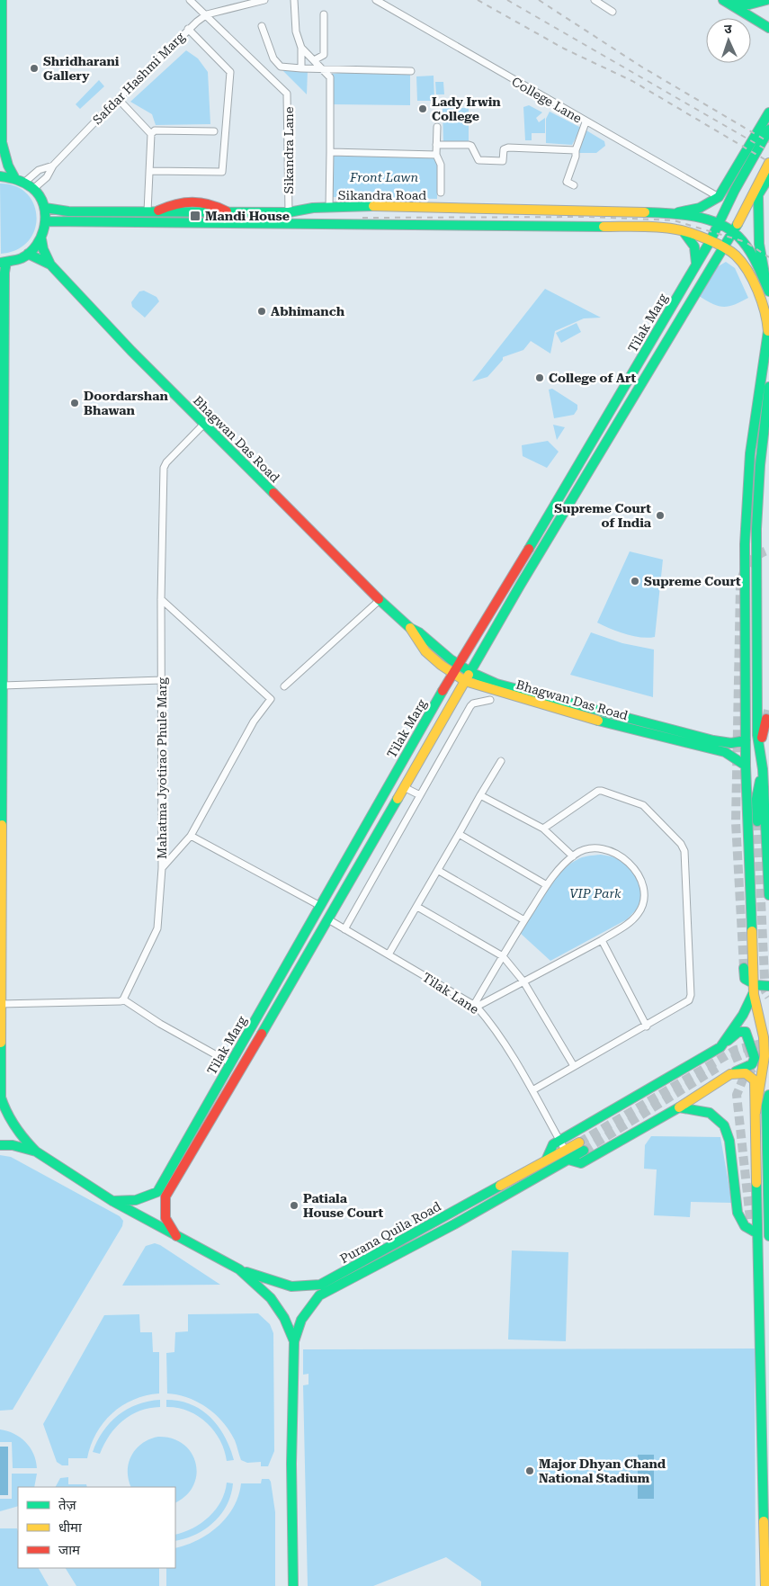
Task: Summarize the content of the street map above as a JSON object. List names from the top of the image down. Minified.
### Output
{"streets":{"main road":["Sikandra Road","Tilak Marg","Bhagwan Das Road","Purana Quila Road"],"street":["Safdar Hashmi Marg","College Lane","Sikandra Lane","Mahatma Jyotirao Phule Marg","Tilak Lane"]},"crossings":[["Safdar Hashmi Marg","Sikandra Lane"],["Sikandra Lane","Sikandra Road"],["Sikandra Road","Tilak Marg"],["Tilak Marg","Bhagwan Das Road"],["Tilak Marg","Tilak Lane"],["Bhagwan Das Road","Mahatma Jyotirao Phule Marg"],["Tilak Lane","Purana Quila Road"]],"parks":["Front Lawn","VIP Park"],"places":{"other":["Shridharani Gallery","Lady Irwin College","Abhimanch","College of Art","Doordarshan Bhawan","Supreme Court of India","Supreme Court","Patiala House Court","Major Dhyan Chand National Stadium"],"transit":["Mandi House"]},"legend":["तेज़","धीमा","जाम"],"north":"top"}
